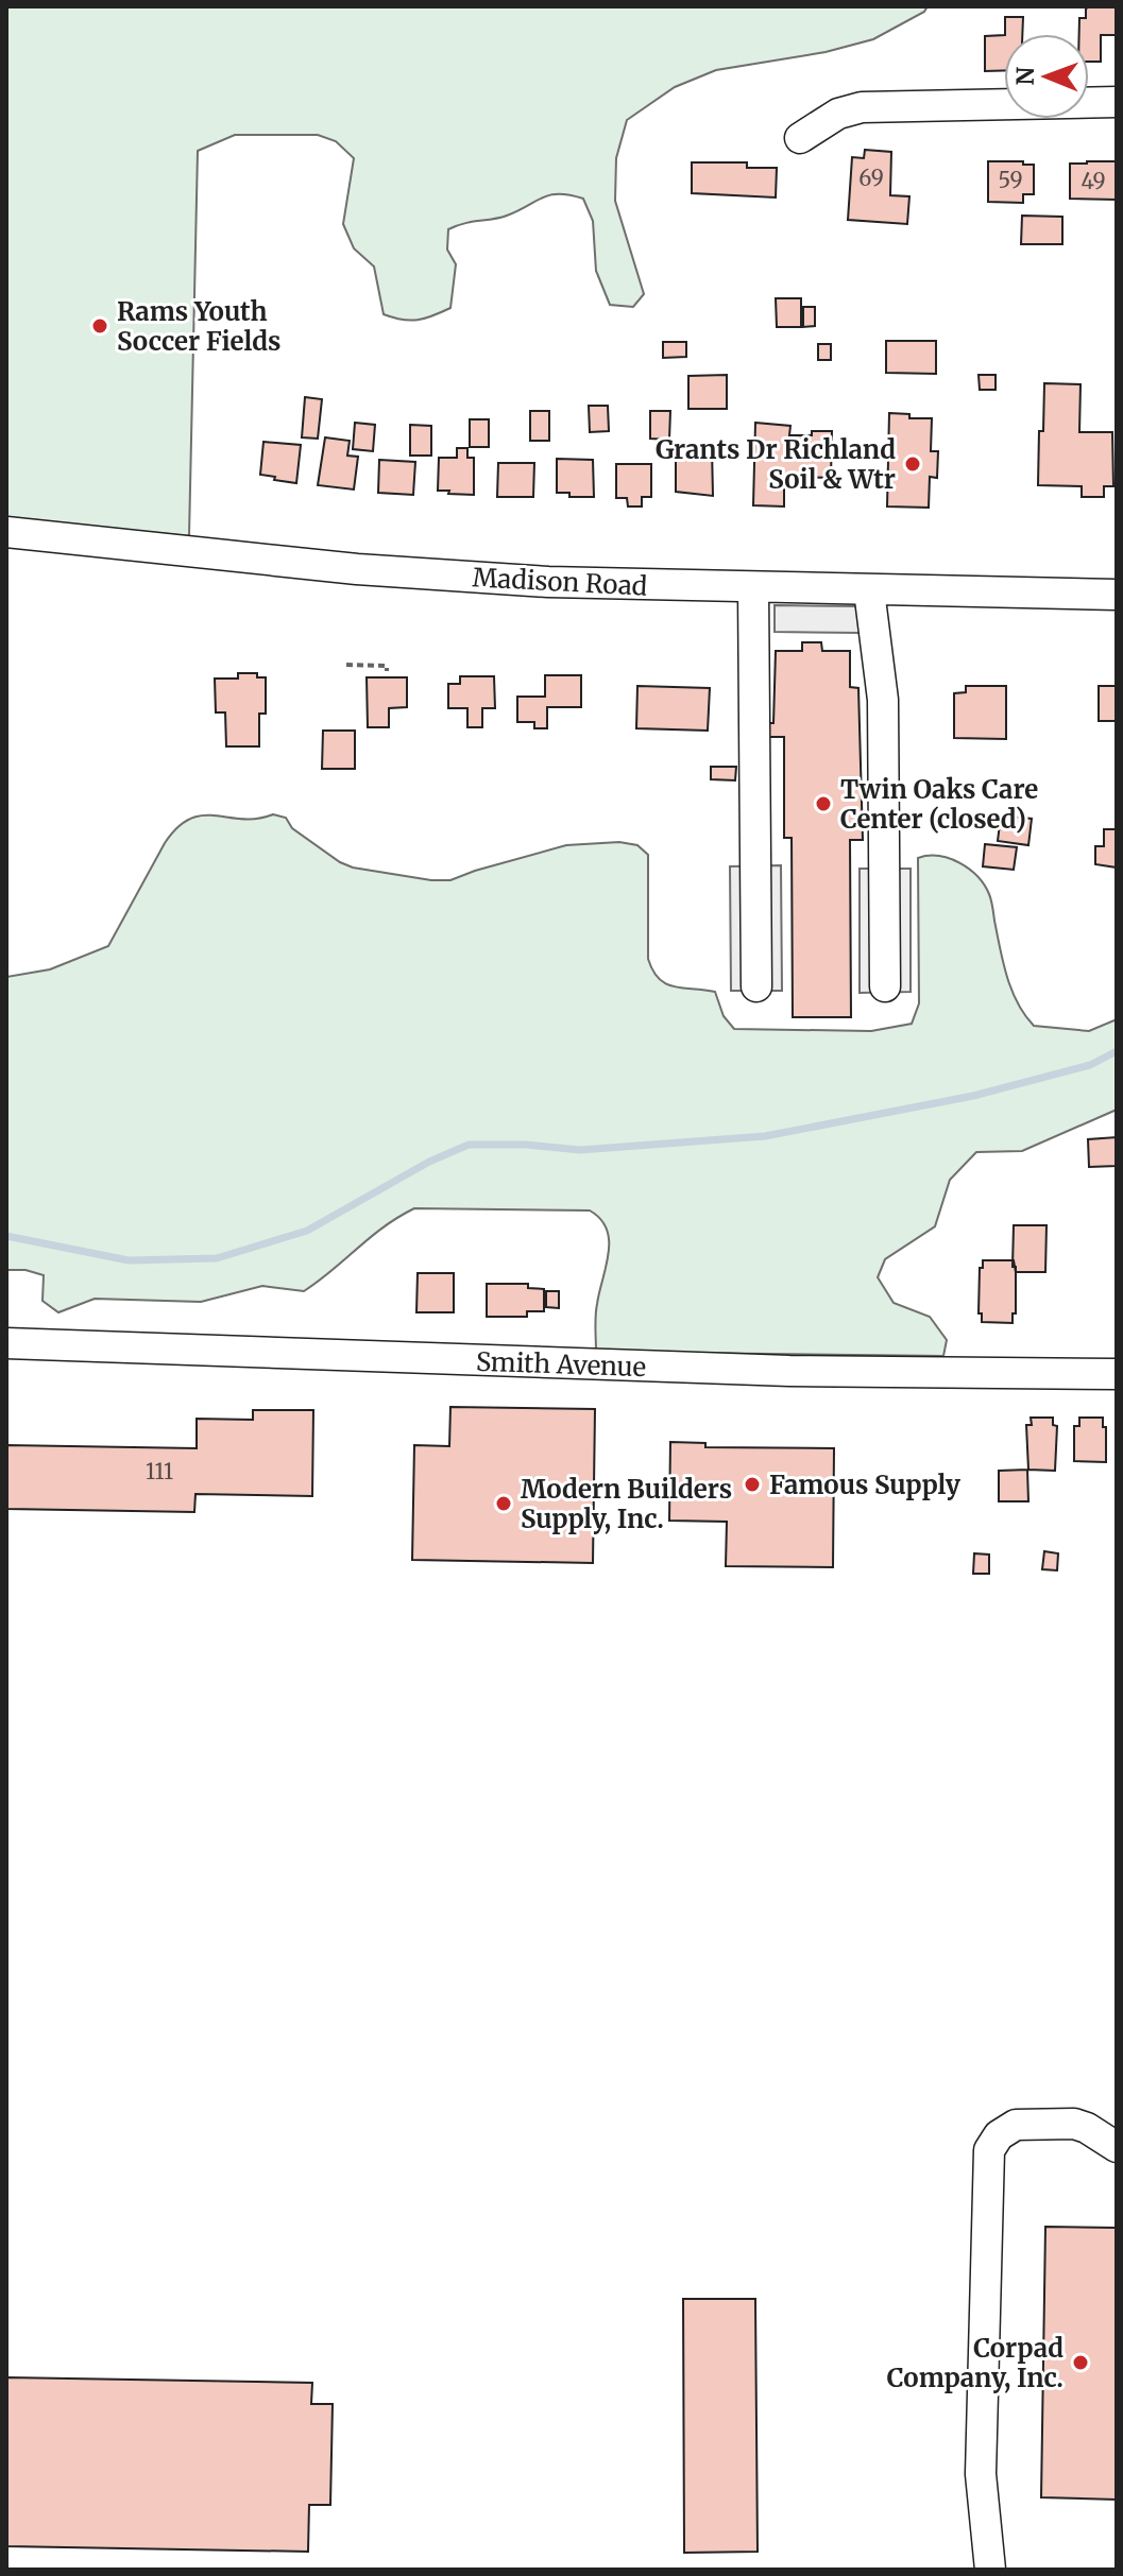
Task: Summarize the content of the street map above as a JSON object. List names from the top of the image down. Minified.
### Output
{"streets":{"street":["Madison Road","Smith Avenue"]},"places":["Rams Youth Soccer Fields","Grants Dr Richland Soil & Wtr","Twin Oaks Care Center (closed)","Famous Supply","Modern Builders Supply, Inc.","Corpad Company, Inc."],"house_numbers":["69","59","49","111"],"north":"left"}
